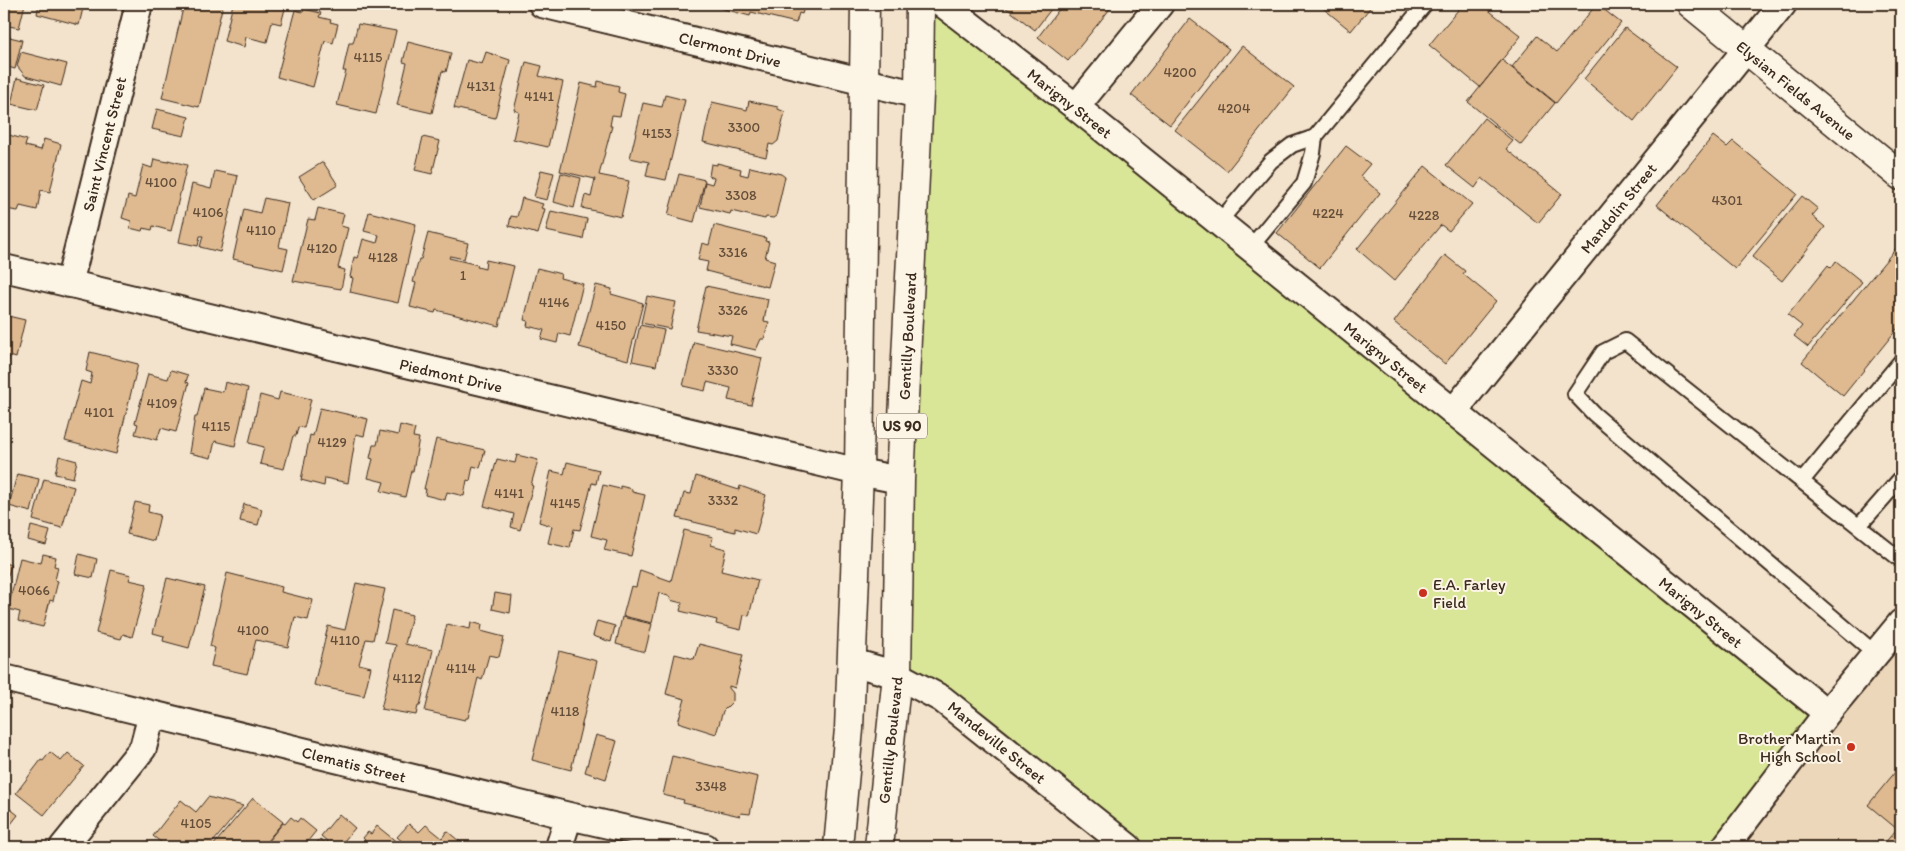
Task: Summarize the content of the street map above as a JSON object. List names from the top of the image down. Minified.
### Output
{"streets":{"main road":["Elysian Fields Avenue","Gentilly Boulevard","US 90"],"street":["Clermont Drive","Marigny Street","Saint Vincent Street","Mandolin Street","Piedmont Drive","Mandeville Street","Clematis Street"]},"crossings":[["Clermont Drive","Gentilly Boulevard"],["Clermont Drive","US 90"],["Elysian Fields Avenue","Mandolin Street"],["Marigny Street","Mandolin Street"],["Saint Vincent Street","Piedmont Drive"],["Gentilly Boulevard","Piedmont Drive"],["Gentilly Boulevard","Mandeville Street"],["Piedmont Drive","US 90"],["US 90","Mandeville Street"]],"places":["E.A. Farley Field","Brother Martin High School"],"house_numbers":["4115","4200","4131","4141","4204","3300","4153","4100","3308","4301","4106","4224","4228","4110","4120","3316","4128","1","4146","3326","4150","3330","4109","4101","4115","4129","4141","3332","4145","4066","4100","4110","4114","4112","4118","3348","4105"]}
